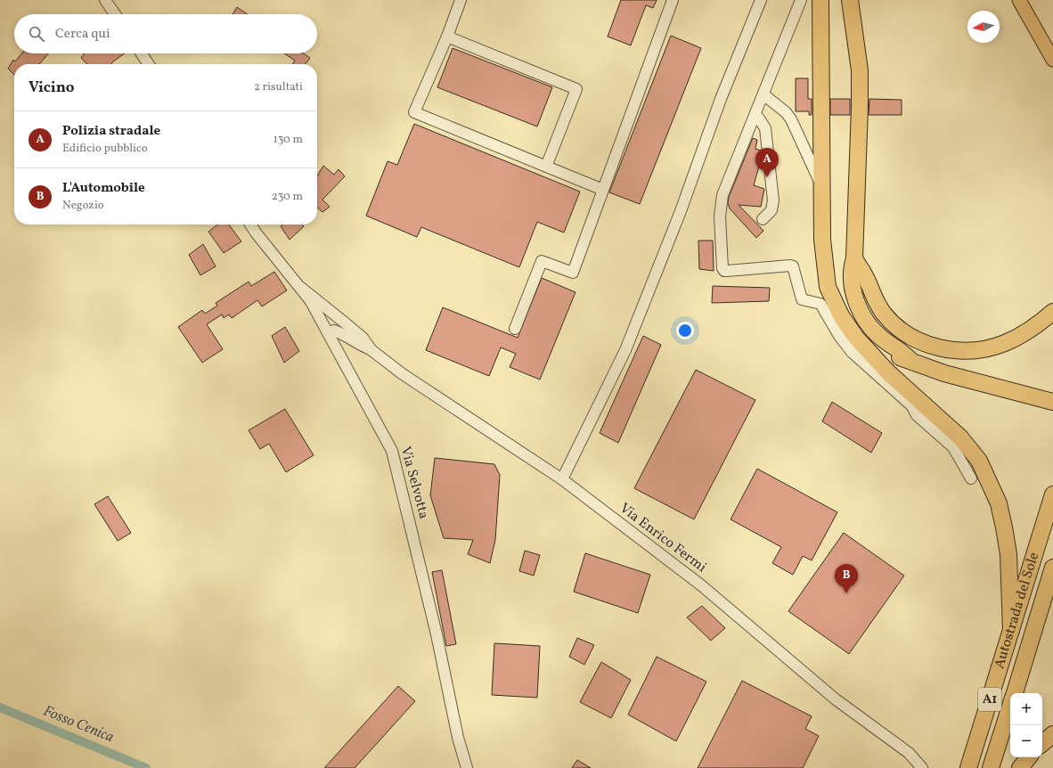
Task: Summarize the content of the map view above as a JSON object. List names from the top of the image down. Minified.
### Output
{"streets":{"highway":["Autostrada del Sole","A1"],"street":["Via Selvotta","Via Enrico Fermi"]},"crossings":[["Via Selvotta","Via Enrico Fermi"]],"water":["Fosso Cenica"],"north":"left","page":{"search":"Cerca qui","heading":["Vicino","2 risultati"],"list":[{"mark":"A","name":"Polizia stradale","note":"Edificio pubblico","value":"130 m"},{"mark":"B","name":"L'Automobile","note":"Negozio","value":"230 m"}],"pins":["A","B"],"map_buttons":["+","−"]}}
